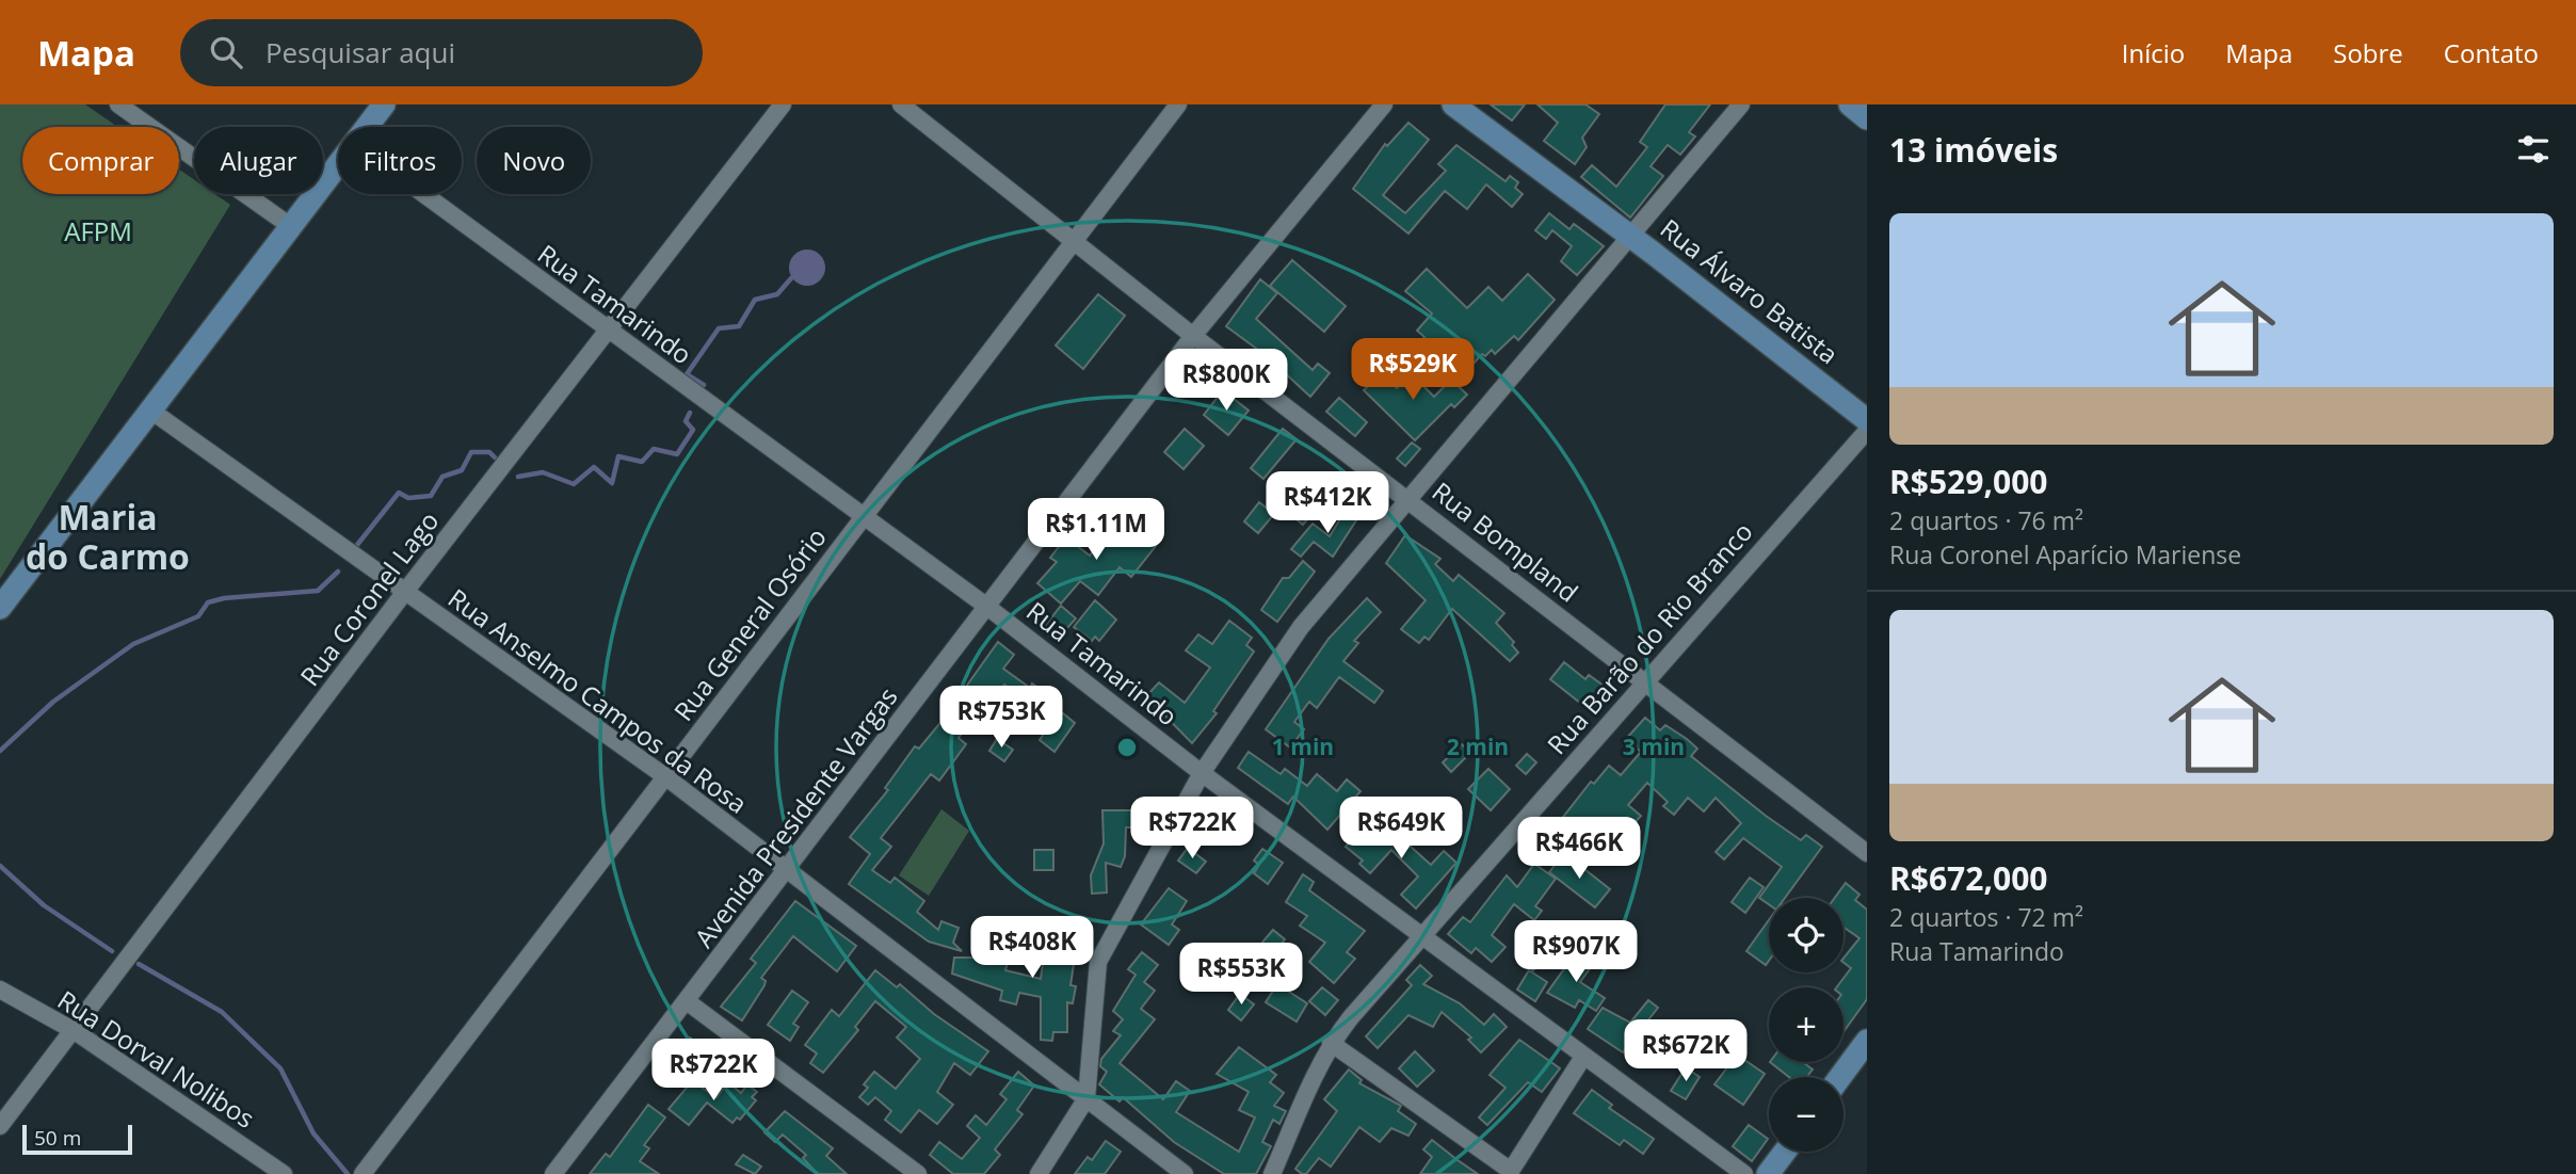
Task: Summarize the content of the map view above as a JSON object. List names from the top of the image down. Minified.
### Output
{"streets":{"street":["Rua Álvaro Batista","Rua Tamarindo","Rua Bompland","Rua Coronel Lago","Rua General Osório","Rua Barão do Rio Branco","Rua Anselmo Campos da Rosa","Avenida Presidente Vargas","Rua Dorval Nolibos"]},"crossings":[["Rua Tamarindo","Rua Coronel Lago"],["Rua Tamarindo","Rua General Osório"],["Rua Tamarindo","Rua Barão do Rio Branco"],["Rua Tamarindo","Avenida Presidente Vargas"],["Rua Bompland","Rua General Osório"],["Rua Bompland","Rua Barão do Rio Branco"],["Rua Bompland","Avenida Presidente Vargas"],["Rua Coronel Lago","Rua Anselmo Campos da Rosa"],["Rua Coronel Lago","Rua Dorval Nolibos"],["Rua General Osório","Rua Anselmo Campos da Rosa"],["Rua Anselmo Campos da Rosa","Avenida Presidente Vargas"]],"districts":["Maria do Carmo"],"parks":["AFPM"],"scale_bar":"50 m","page":{"header":"Mapa","search":"Pesquisar aqui","nav":["Início","Mapa","Sobre","Contato"],"heading":"13 imóveis","chip":["Comprar","Alugar","Filtros","Novo"],"list":[{"name":"R$529,000","note":"2 quartos · 76 m² · Rua Coronel Aparício Mariense"},{"name":"R$672,000","note":"2 quartos · 72 m² · Rua Tamarindo"}],"price":["R$529K","R$800K","R$412K","R$1.11M","R$753K","R$722K","R$649K","R$466K","R$408K","R$907K","R$553K","R$672K","R$722K"],"map_buttons":["+","−"],"scale":"50 m"},"rings":["1 min","2 min","3 min"]}
